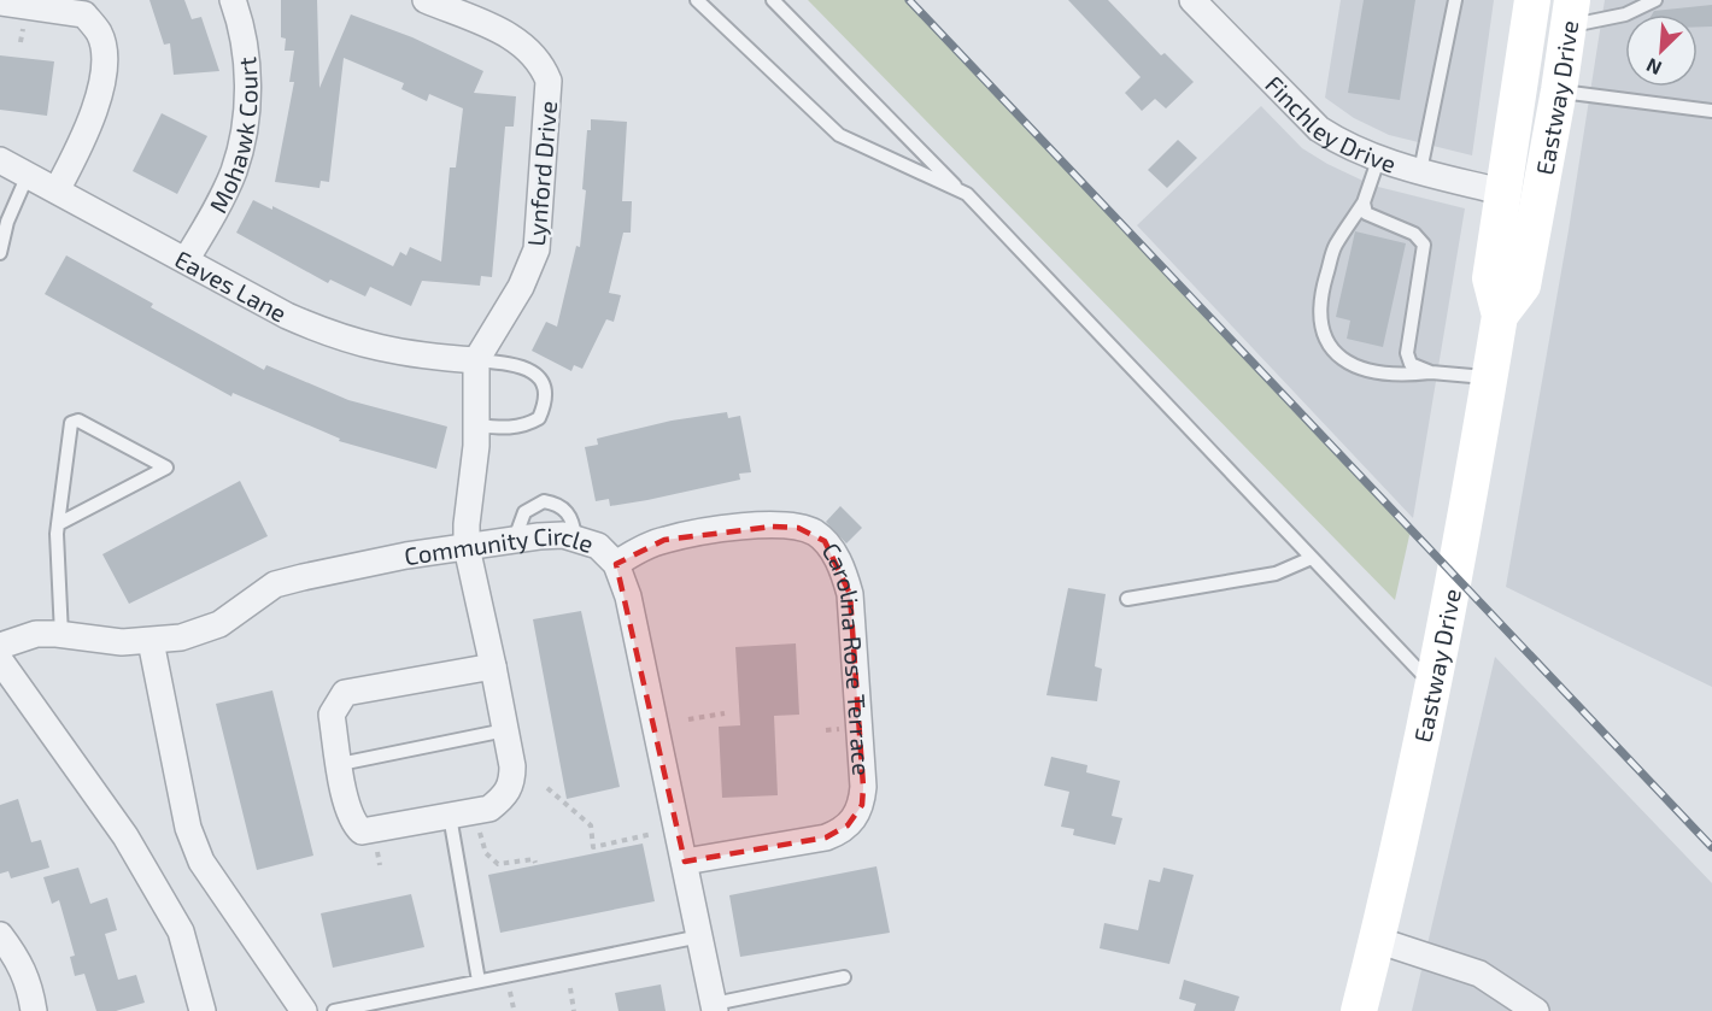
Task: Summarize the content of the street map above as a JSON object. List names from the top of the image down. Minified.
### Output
{"streets":{"main road":["Eastway Drive"],"street":["Finchley Drive","Mohawk Court","Lynford Drive","Eaves Lane","Community Circle","Carolina Rose Terrace"]},"crossings":[["Eastway Drive","Finchley Drive"],["Mohawk Court","Eaves Lane"],["Lynford Drive","Eaves Lane"],["Community Circle","Carolina Rose Terrace"]],"north":"bottom left"}
